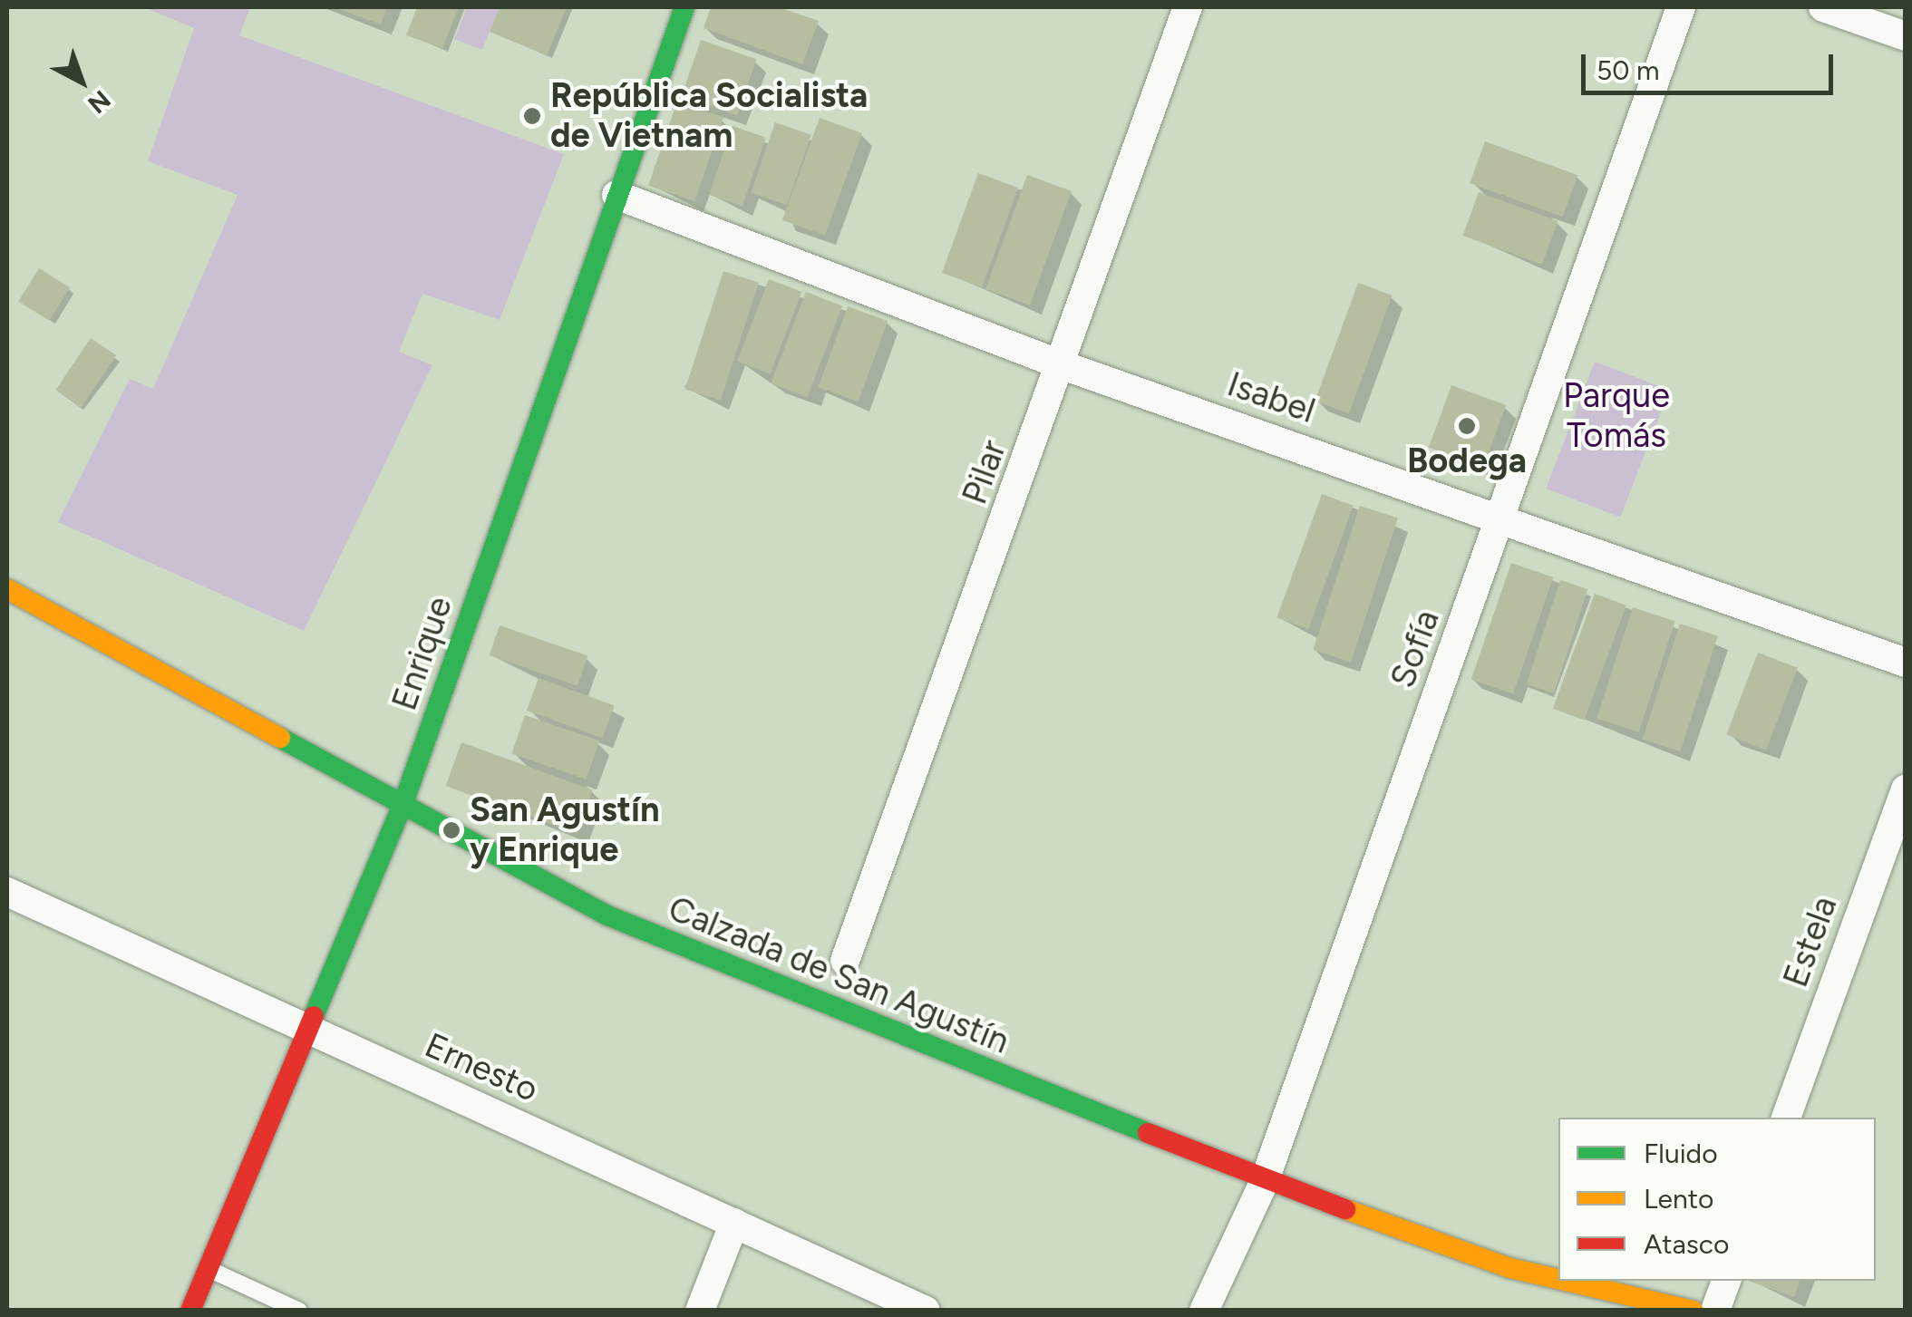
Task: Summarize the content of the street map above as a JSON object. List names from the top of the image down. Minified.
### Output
{"streets":{"main road":["Enrique","Calzada de San Agustín"],"street":["Isabel","Pilar","Sofía","Estela","Ernesto"]},"crossings":[["Isabel","Pilar"],["Isabel","Sofía"],["Isabel","Enrique"],["Sofía","Calzada de San Agustín"],["Enrique","Calzada de San Agustín"],["Enrique","Ernesto"]],"parks":["Parque Tomás"],"places":["República Socialista de Vietnam","Bodega","San Agustín y Enrique"],"legend":["Fluido","Lento","Atasco"],"scale_bar":"50 m","north":"bottom right"}
